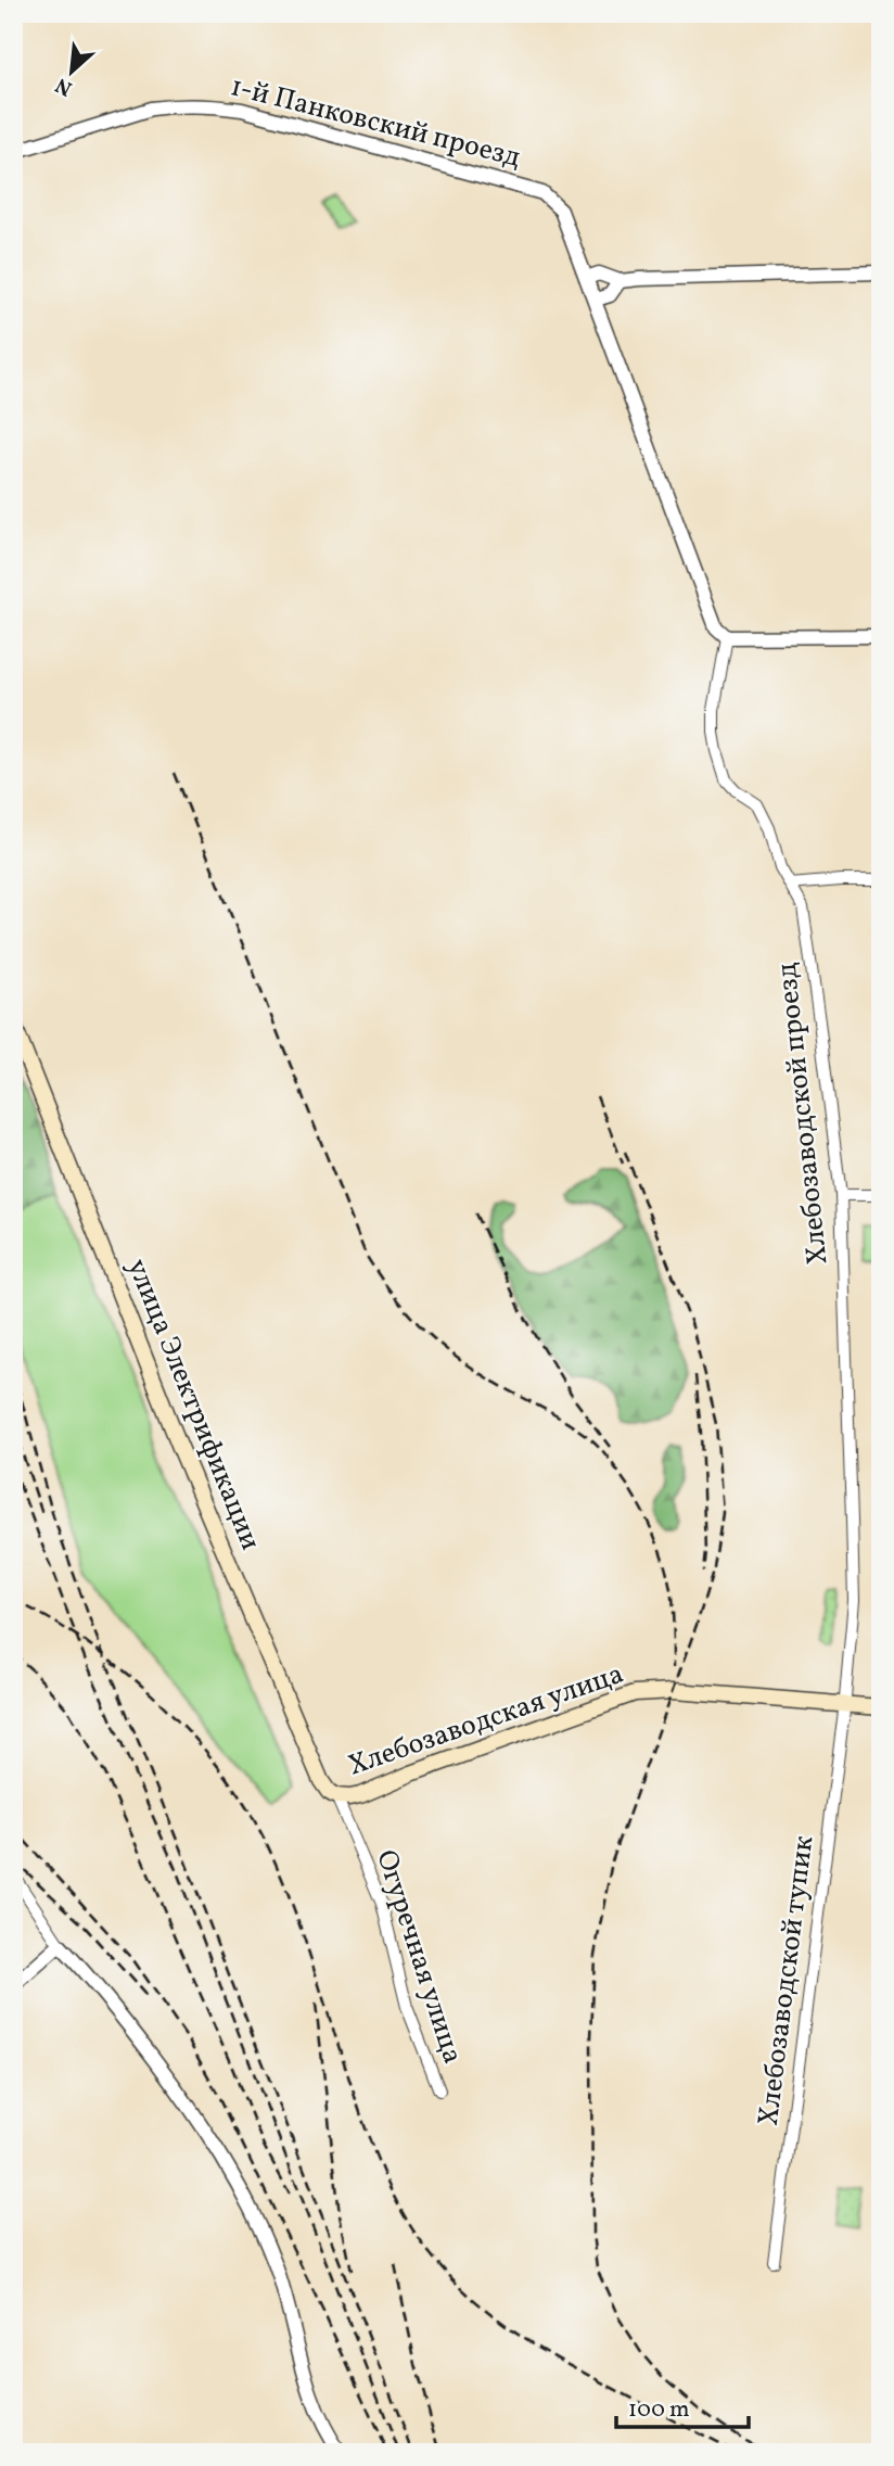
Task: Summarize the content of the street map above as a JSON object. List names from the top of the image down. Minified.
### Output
{"streets":{"main road":["улица Электрификации","Хлебозаводская улица"],"street":["1-й Панковский проезд","Хлебозаводской проезд","Огуречная улица","Хлебозаводской тупик"]},"crossings":[["1-й Панковский проезд","Хлебозаводской проезд"],["Хлебозаводской проезд","Хлебозаводская улица"],["Хлебозаводской проезд","Хлебозаводской тупик"],["улица Электрификации","Хлебозаводская улица"],["улица Электрификации","Огуречная улица"],["Хлебозаводская улица","Огуречная улица"],["Хлебозаводская улица","Хлебозаводской тупик"]],"scale_bar":"100 m","north":"bottom left"}
